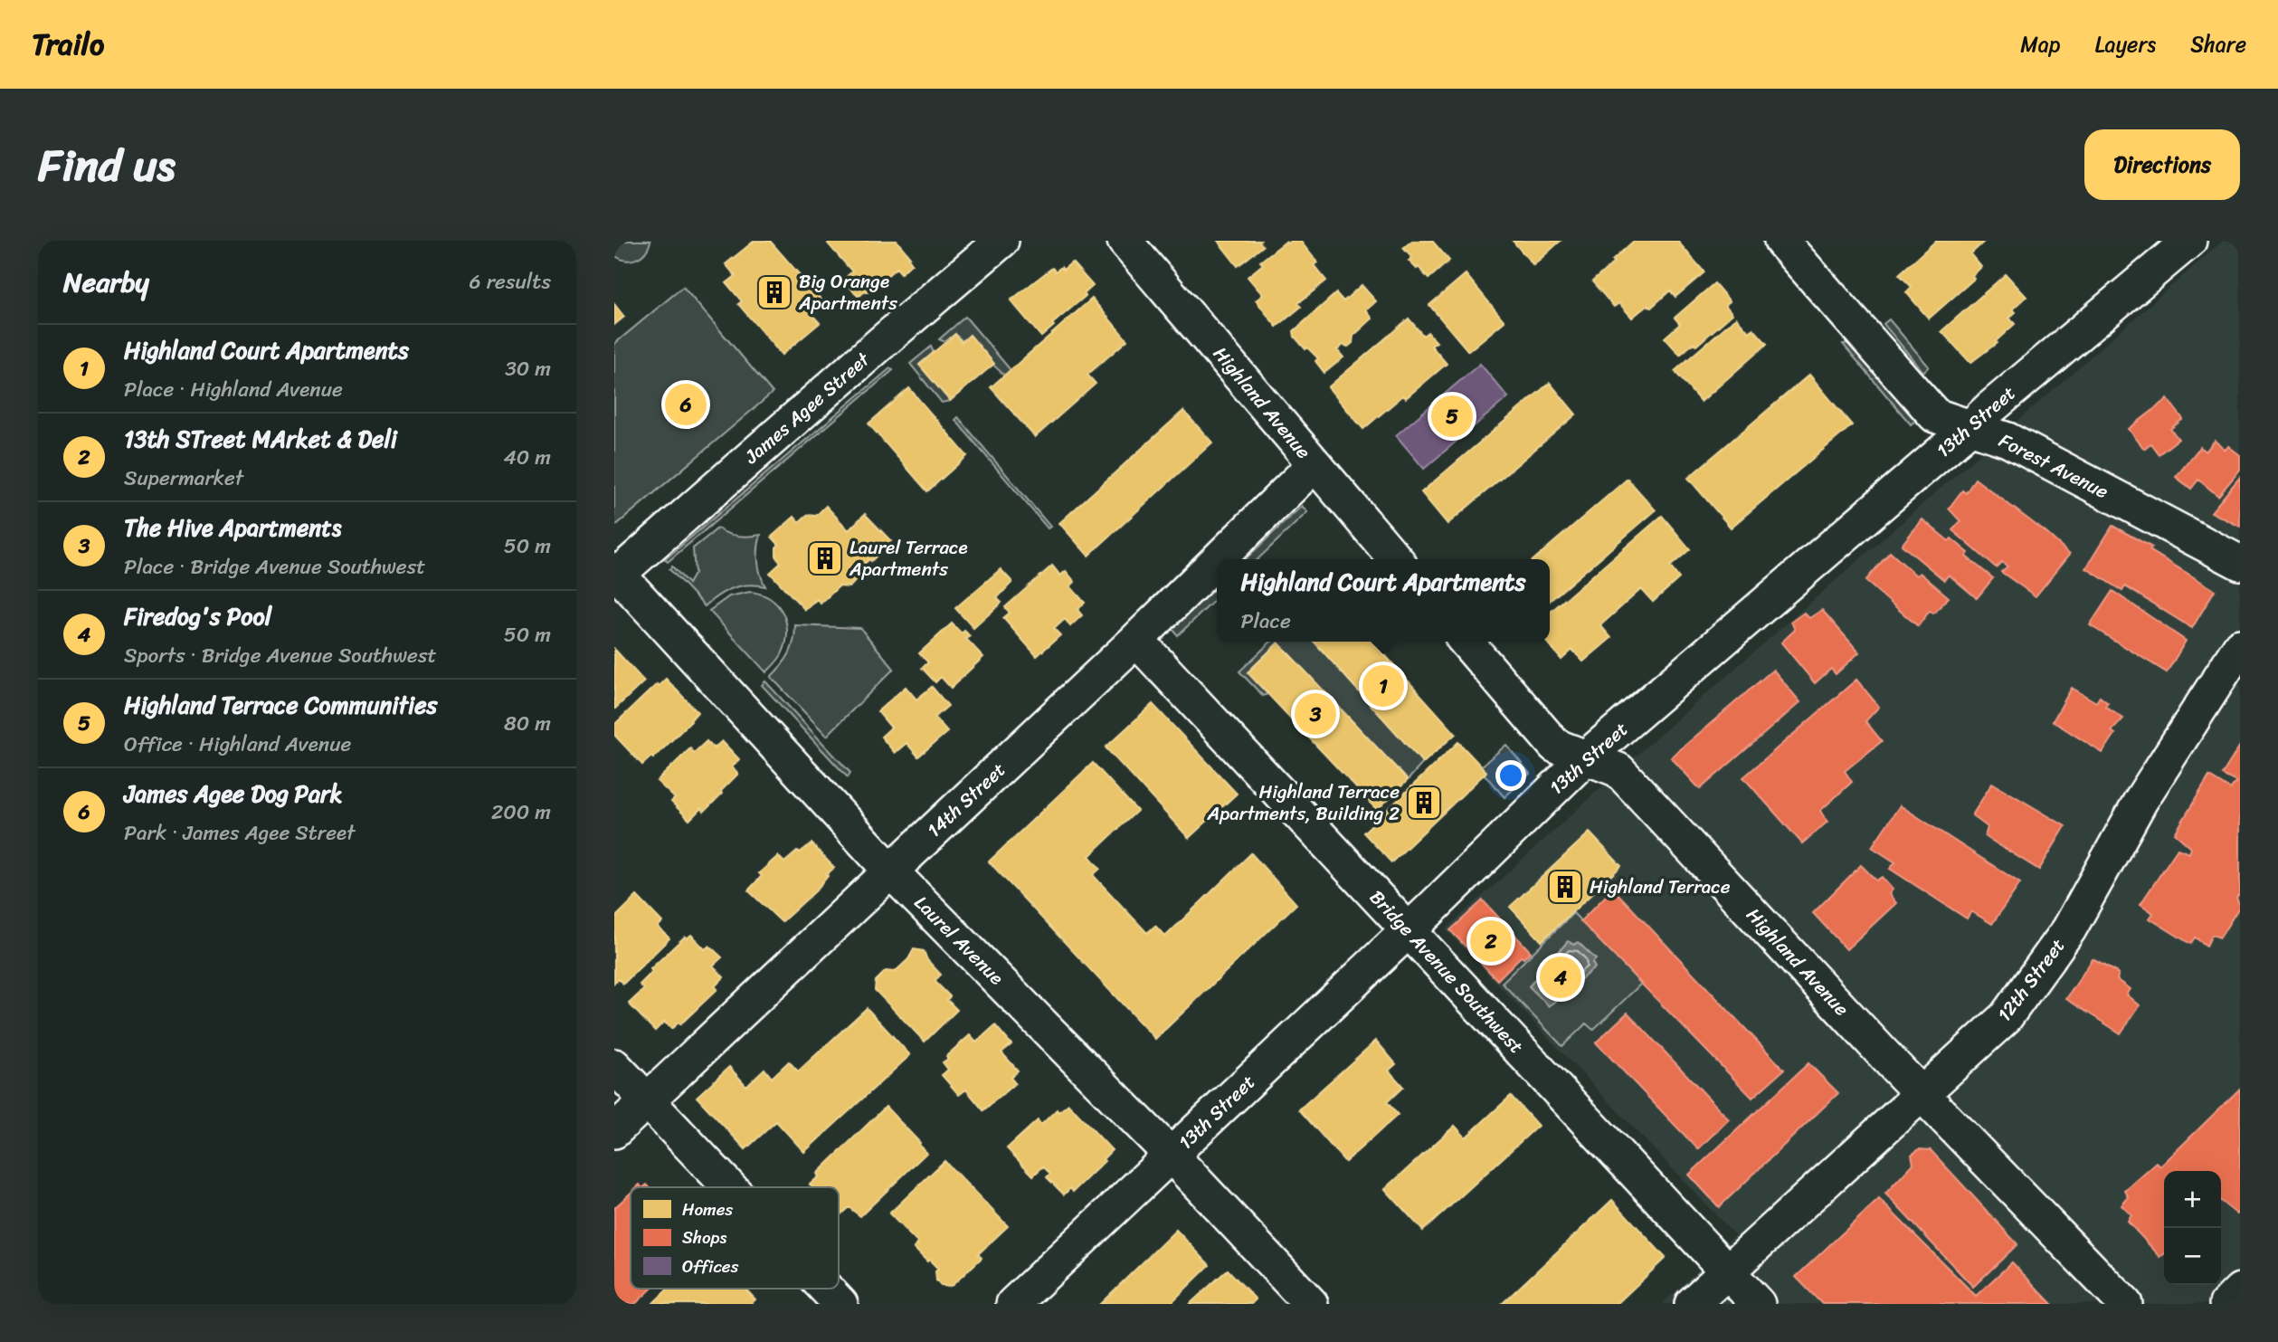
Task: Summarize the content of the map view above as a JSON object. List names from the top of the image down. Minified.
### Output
{"streets":{"street":["Highland Avenue","James Agee Street","13th Street","Forest Avenue","14th Street","Laurel Avenue","Bridge Avenue Southwest","12th Street"]},"crossings":[["Highland Avenue","13th Street"],["Highland Avenue","14th Street"],["Highland Avenue","12th Street"],["James Agee Street","Laurel Avenue"],["13th Street","Forest Avenue"],["13th Street","Laurel Avenue"],["13th Street","Bridge Avenue Southwest"],["14th Street","Laurel Avenue"],["14th Street","Bridge Avenue Southwest"],["Bridge Avenue Southwest","12th Street"]],"places":{"building":["Big Orange Apartments","Laurel Terrace Apartments","Highland Terrace Apartments, Building 2","Highland Terrace"]},"legend":["Homes","Shops","Offices"],"page":{"header":"Trailo","nav":["Map","Layers","Share"],"title":"Find us","buttons":"Directions","heading":["Nearby","6 results"],"list":[{"mark":"1","name":"Highland Court Apartments","note":"Place · Highland Avenue","value":"30 m"},{"mark":"2","name":"13th STreet MArket & Deli","note":"Supermarket","value":"40 m"},{"mark":"3","name":"The Hive Apartments","note":"Place · Bridge Avenue Southwest","value":"50 m"},{"mark":"4","name":"Firedog's Pool","note":"Sports · Bridge Avenue Southwest","value":"50 m"},{"mark":"5","name":"Highland Terrace Communities","note":"Office · Highland Avenue","value":"80 m"},{"mark":"6","name":"James Agee Dog Park","note":"Park · James Agee Street","value":"200 m"}],"pins":["6","5","1","3","2","4"],"popup":["Highland Court Apartments","Place"],"map_buttons":["+","−"]}}
